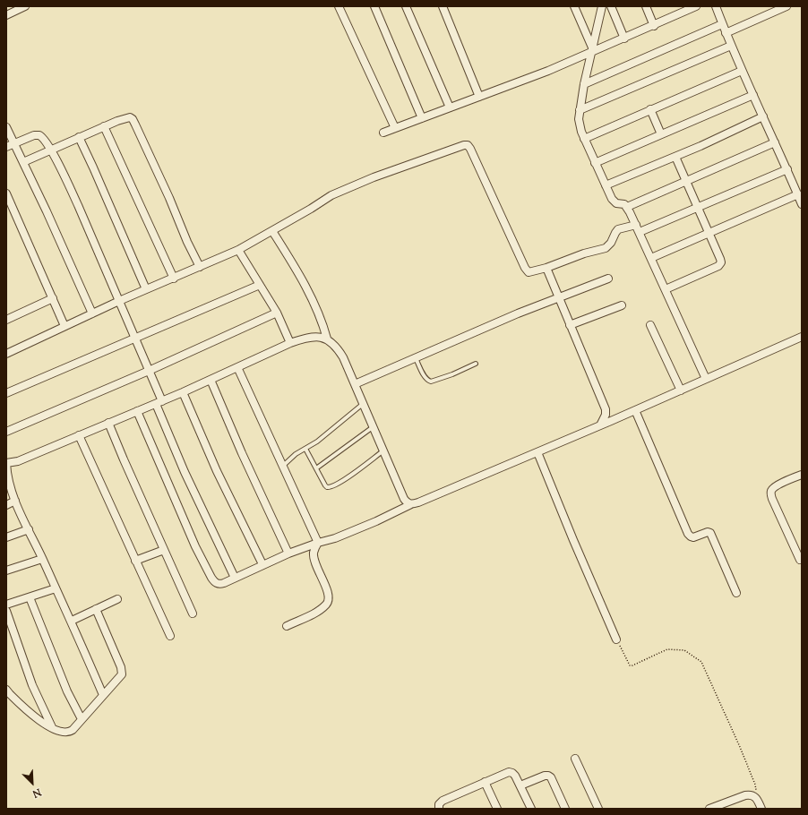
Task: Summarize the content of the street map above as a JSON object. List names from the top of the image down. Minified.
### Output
{"north":"bottom right"}
